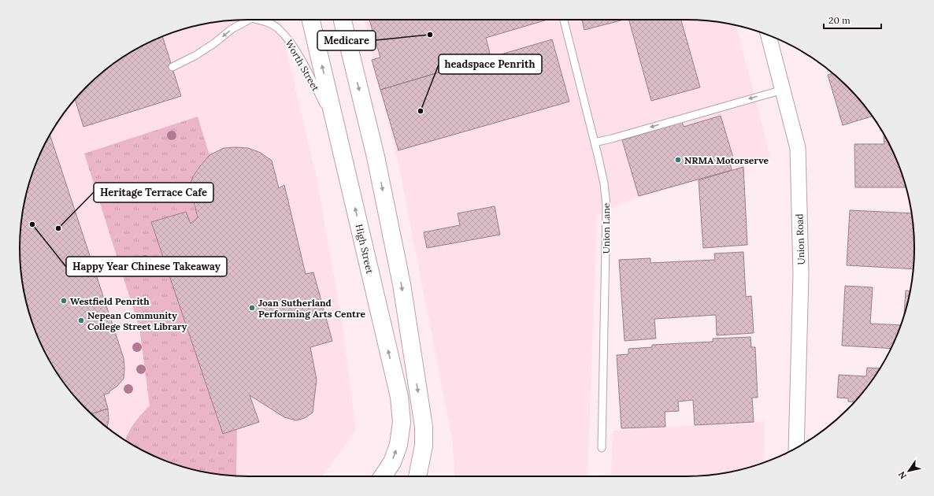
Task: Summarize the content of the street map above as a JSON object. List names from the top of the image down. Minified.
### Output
{"streets":{"main road":["High Street"],"street":["Union Road"],"lane":["Worth Street","Union Lane"]},"crossings":[["Worth Street","High Street"]],"places":["Medicare","headspace Penrith","NRMA Motorserve","Happy Year Chinese Takeaway","Heritage Terrace Cafe","Westfield Penrith","Joan Sutherland Performing Arts Centre","Nepean Community College Street Library"],"scale_bar":"20 m","north":"bottom left"}
